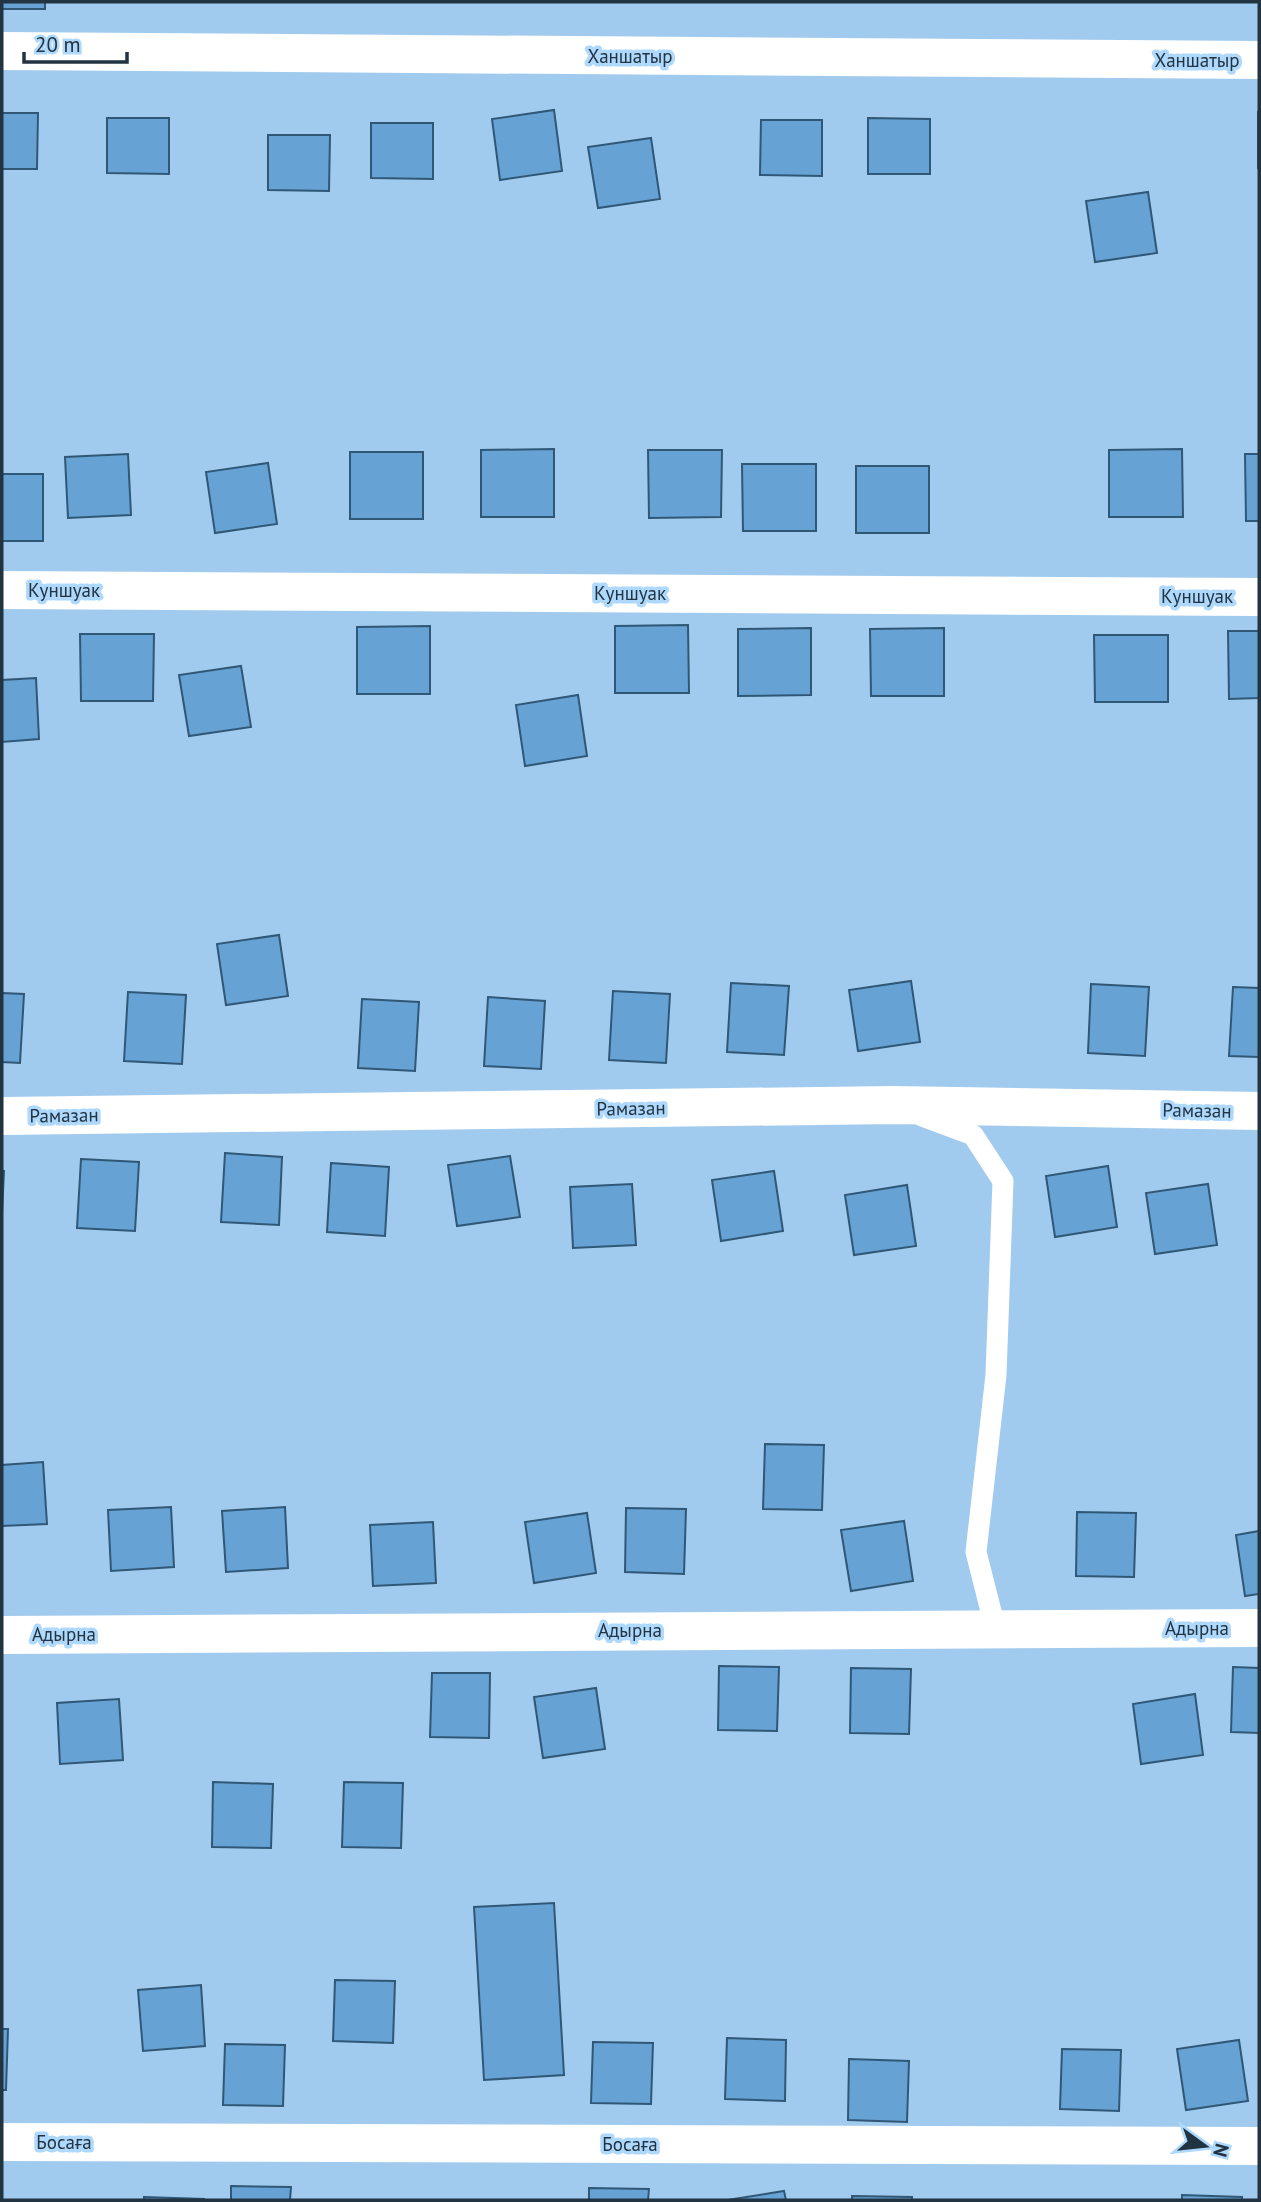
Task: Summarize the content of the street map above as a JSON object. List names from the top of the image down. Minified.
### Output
{"streets":{"street":["Ханшатыр","Куншуак","Рамазан","Адырна","Босаға"]},"scale_bar":"20 m","north":"right"}
